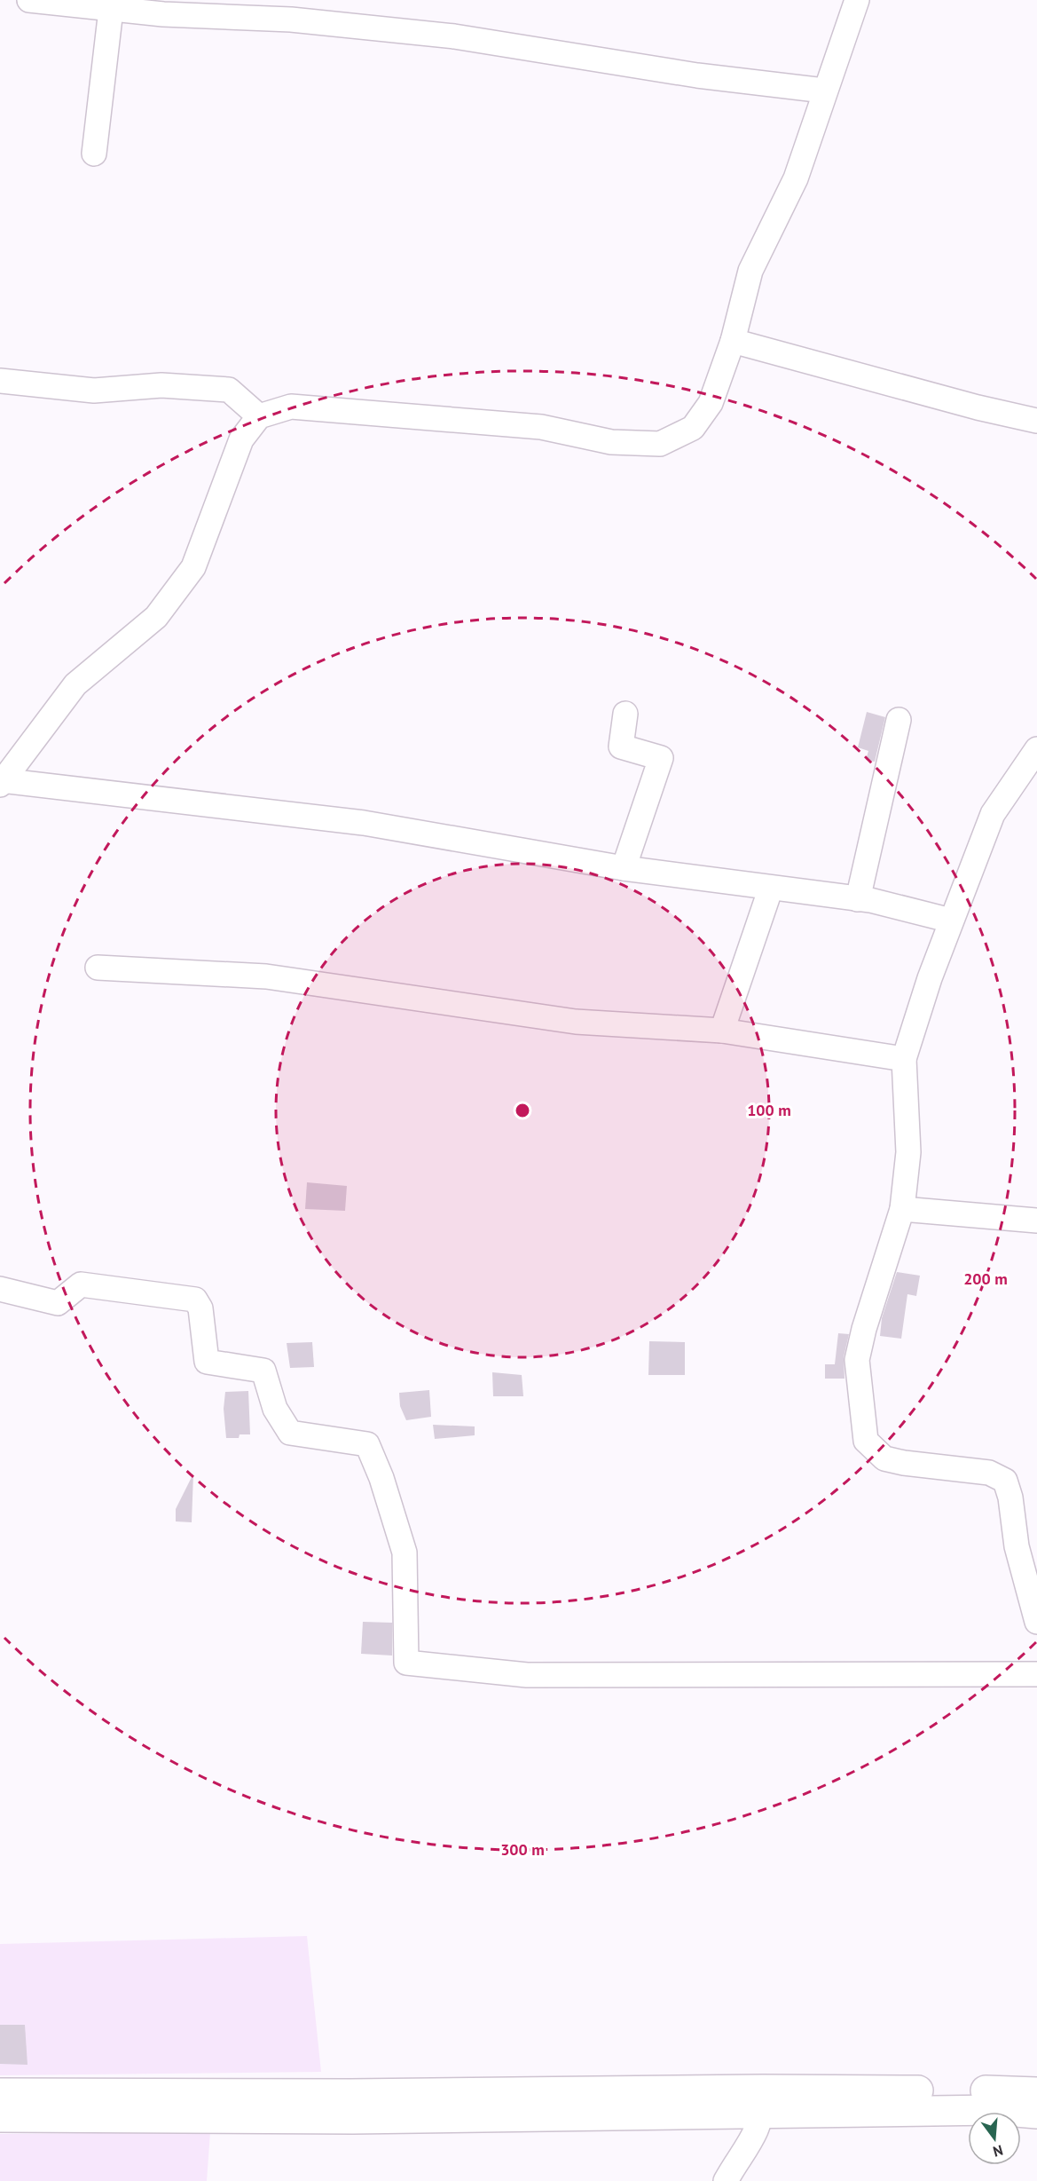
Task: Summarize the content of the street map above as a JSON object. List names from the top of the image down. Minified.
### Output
{"north":"bottom","rings":["100 m","200 m","300 m"]}
